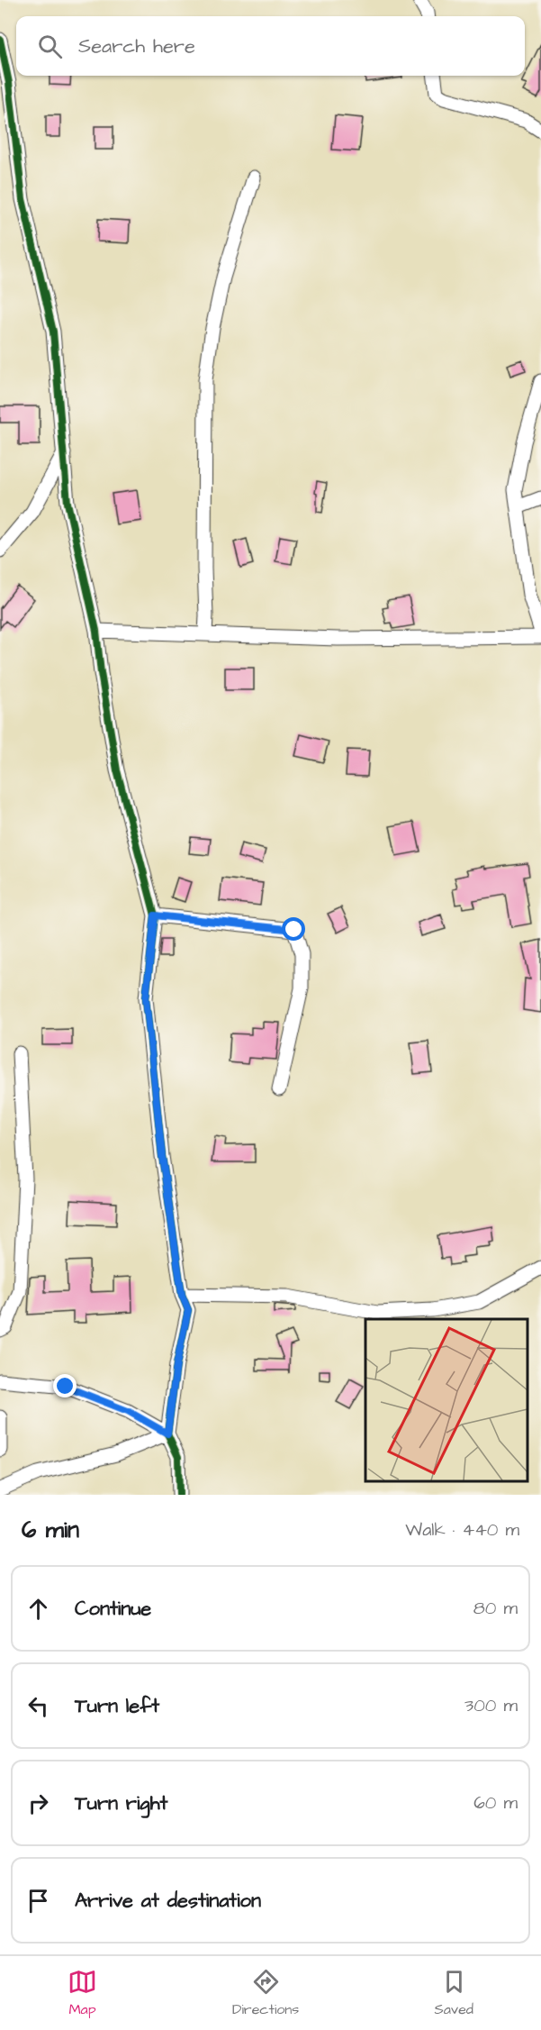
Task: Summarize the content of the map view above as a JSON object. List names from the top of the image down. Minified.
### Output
{"page":{"search":"Search here","heading":["6 min","Walk · 440 m"],"list":[["Continue","80 m"],["Turn left","300 m"],["Turn right","60 m"],"Arrive at destination"],"nav":["Map","Directions","Saved"]}}
